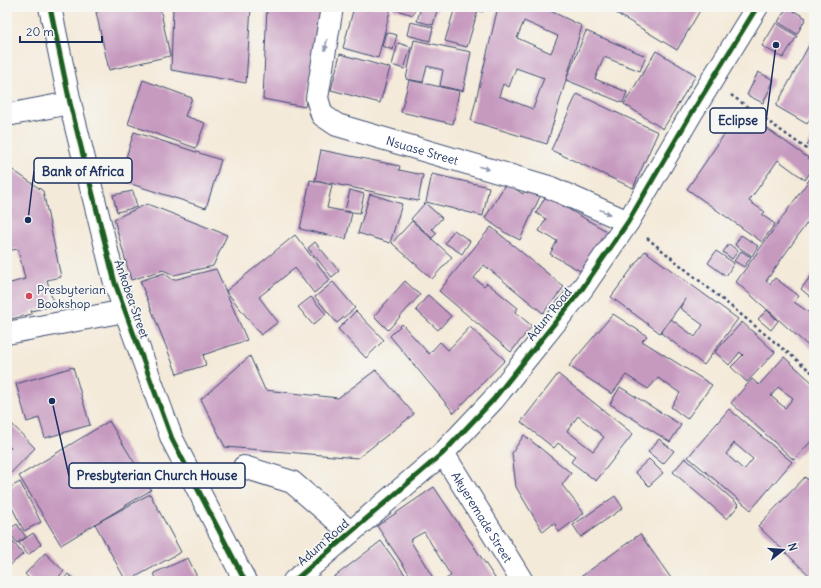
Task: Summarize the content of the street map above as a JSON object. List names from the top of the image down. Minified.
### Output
{"streets":{"street":["Nsuase Street","Ankobea Street","Adum Road","Akyeremade Street"]},"crossings":[["Nsuase Street","Adum Road"],["Adum Road","Akyeremade Street"]],"one_way":["Nsuase Street"],"places":["Eclipse","Bank of Africa","Presbyterian Bookshop","Presbyterian Church House"],"scale_bar":"20 m","north":"right"}
